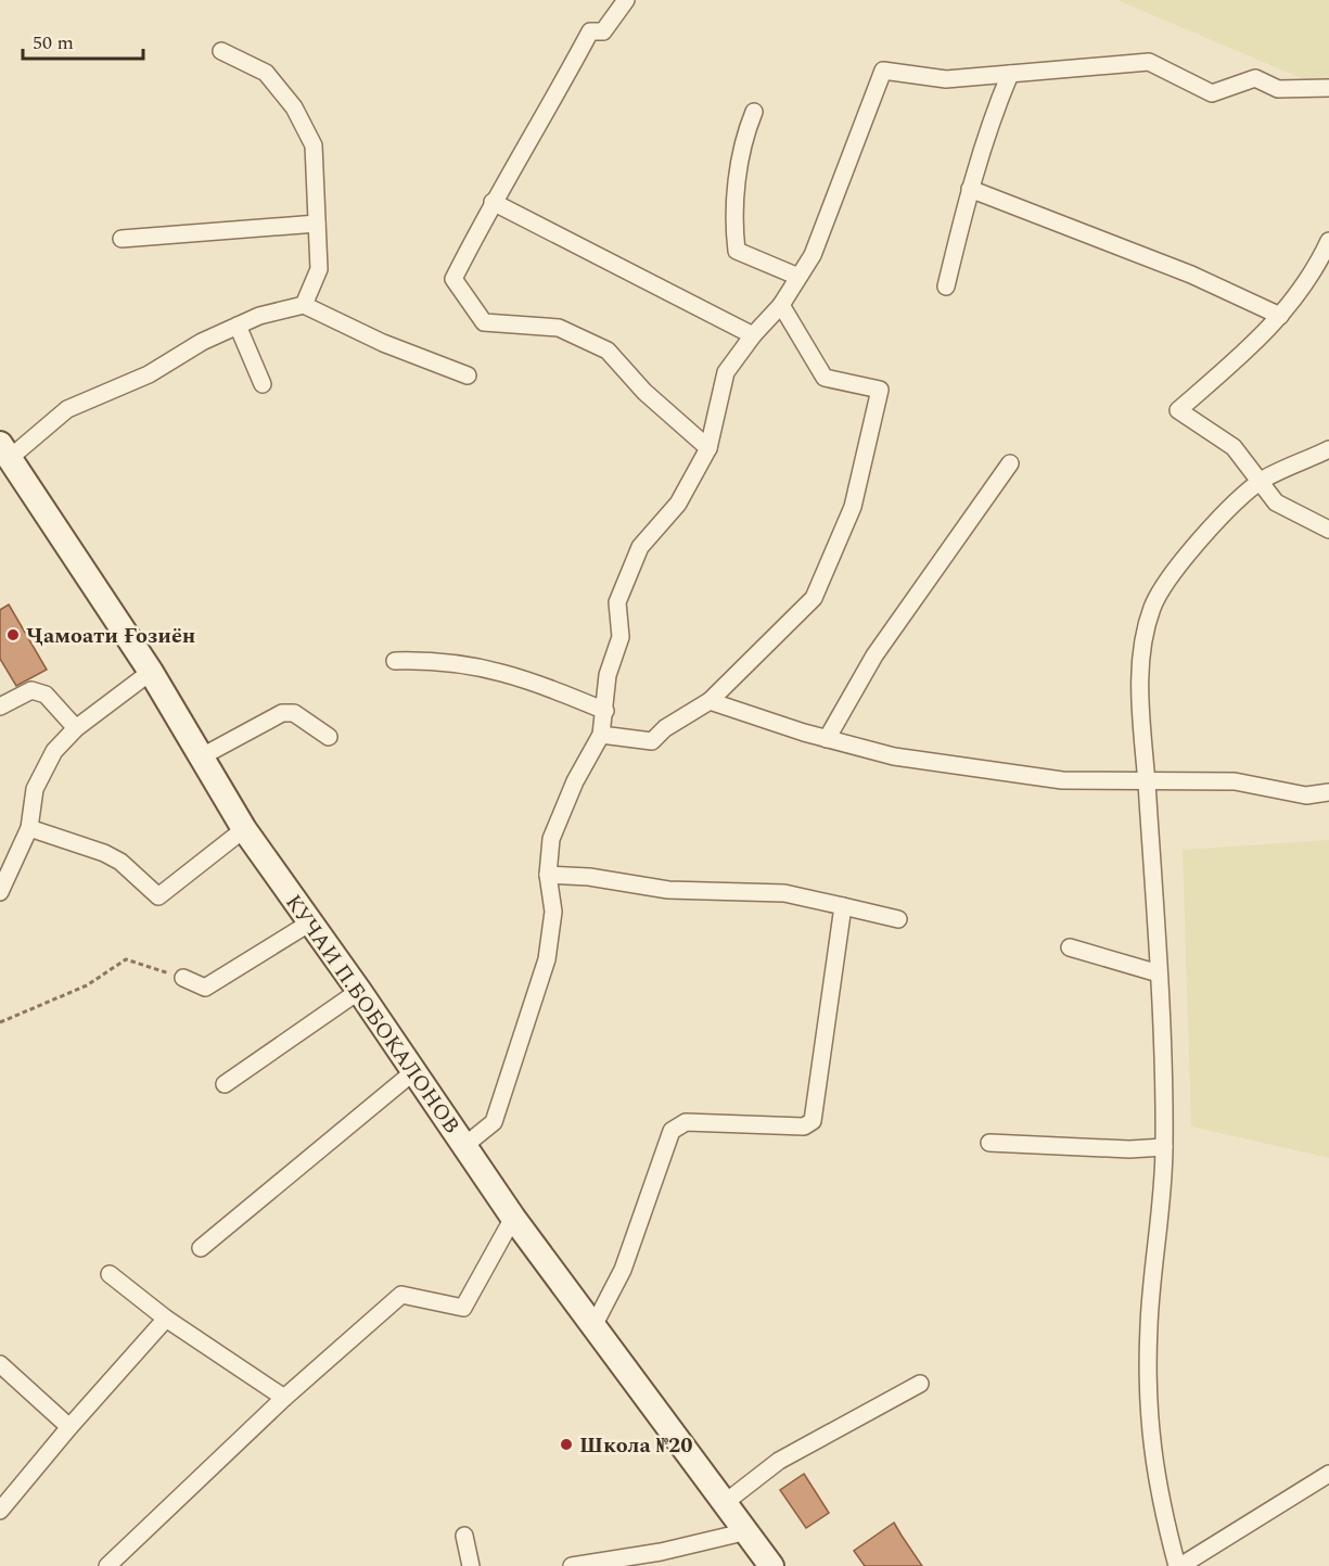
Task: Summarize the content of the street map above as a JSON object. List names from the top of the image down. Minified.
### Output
{"streets":{"main road":["КУЧАИ П.БОБОКАЛОНОВ"]},"places":["Ҷамоати Ғозиён","Школа №20"],"scale_bar":"50 m"}
